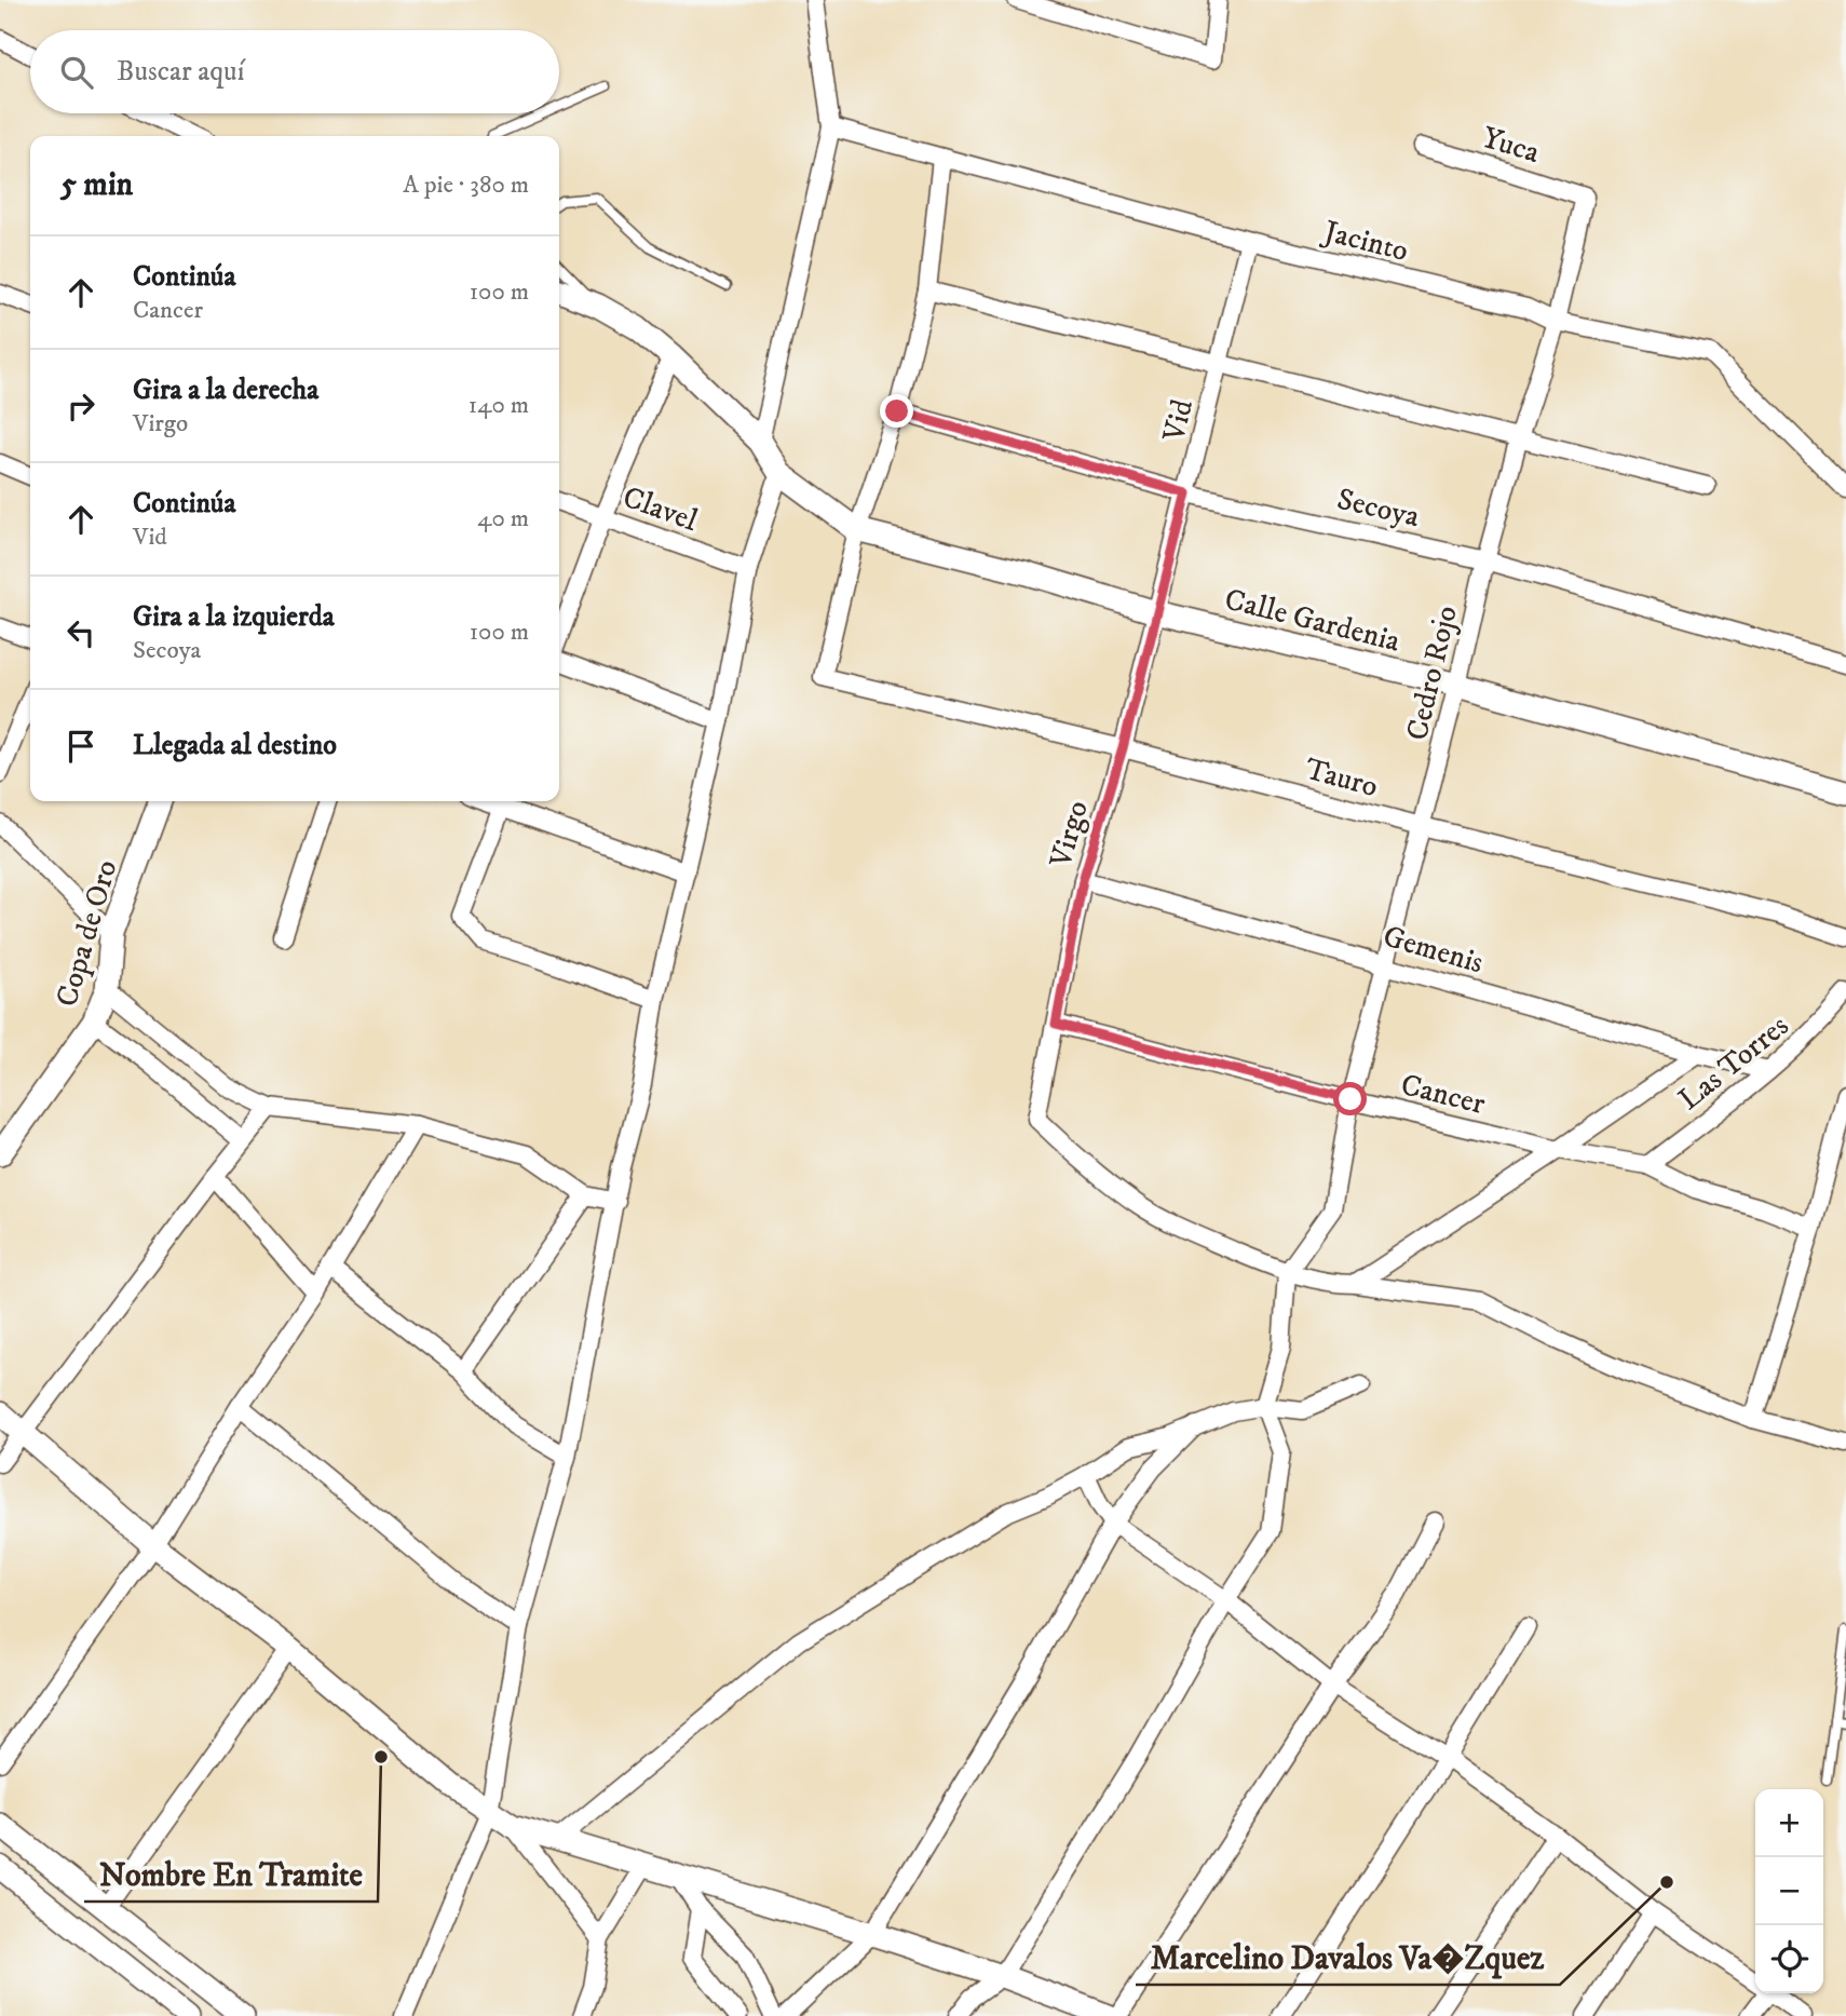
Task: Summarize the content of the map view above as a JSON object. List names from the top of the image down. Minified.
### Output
{"streets":{"street":["Yuca","Jacinto","Vid","Secoya","Clavel","Calle Gardenia","Cedro Rojo","Tauro","Virgo","Copa de Oro","Gemenis","Las Torres","Cancer"]},"crossings":[["Yuca","Cedro Rojo"],["Jacinto","Vid"],["Jacinto","Cedro Rojo"],["Vid","Secoya"],["Vid","Calle Gardenia"],["Vid","Virgo"],["Secoya","Cedro Rojo"],["Calle Gardenia","Cedro Rojo"],["Calle Gardenia","Tauro"],["Calle Gardenia","Virgo"],["Cedro Rojo","Tauro"],["Cedro Rojo","Virgo"],["Cedro Rojo","Gemenis"],["Cedro Rojo","Cancer"],["Tauro","Virgo"],["Virgo","Gemenis"],["Virgo","Cancer"],["Gemenis","Las Torres"],["Las Torres","Cancer"]],"places":["Nombre En Tramite","Marcelino Davalos Va�Zquez"],"page":{"search":"Buscar aquí","heading":["5 min","A pie · 380 m"],"list":[["Continúa","Cancer","100 m"],["Gira a la derecha","Virgo","140 m"],["Continúa","Vid","40 m"],["Gira a la izquierda","Secoya","100 m"],"Llegada al destino"],"map_buttons":["+","−"]}}
